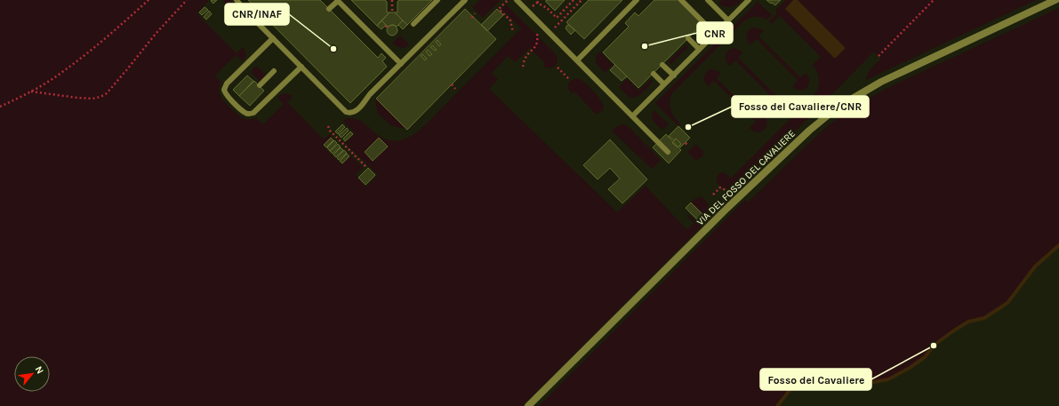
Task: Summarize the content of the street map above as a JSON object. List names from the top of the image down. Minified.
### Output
{"streets":{"street":["VIA DEL FOSSO DEL CAVALIERE"]},"places":["CNR","CNR/INAF","Fosso del Cavaliere/CNR","Fosso del Cavaliere"],"north":"top right"}
